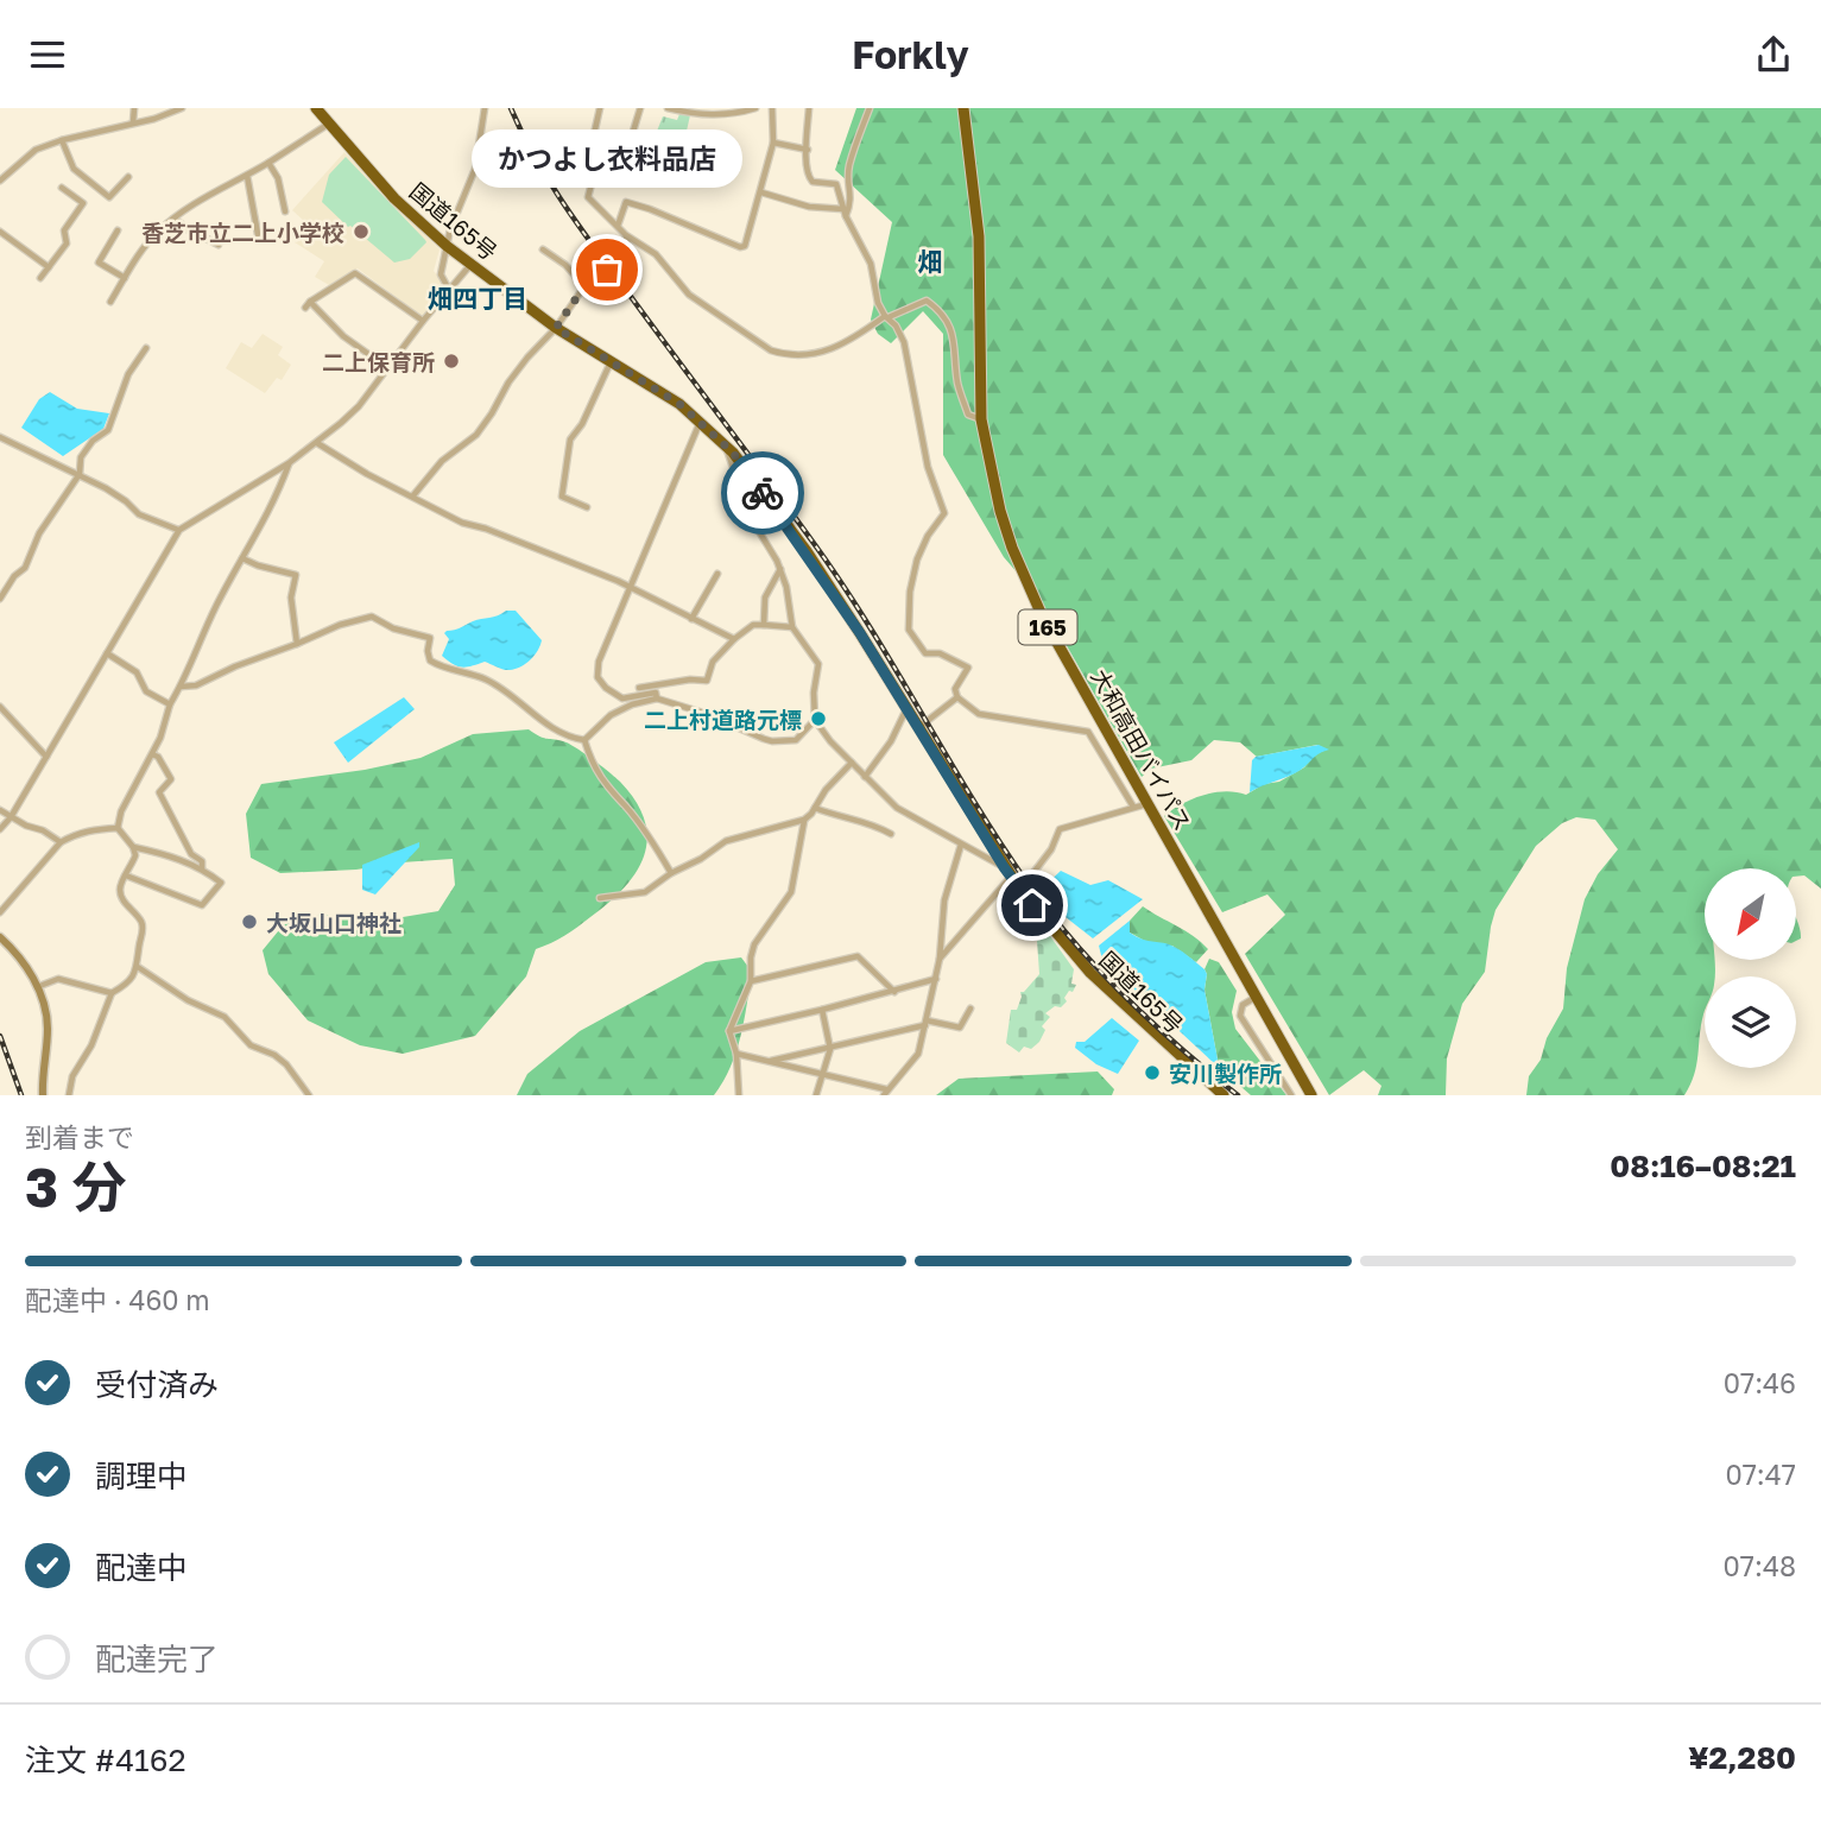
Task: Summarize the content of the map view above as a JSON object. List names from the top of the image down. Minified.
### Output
{"streets":{"highway":["国道165号","165","大和高田バイパス"]},"districts":["畑","畑四丁目"],"places":["香芝市立二上小学校","かつよし衣料品店","二上保育所","二上村道路元標","大坂山口神社","安川製作所"],"north":"bottom left","page":{"header":"Forkly","bubble":"かつよし衣料品店","heading":["3 分","到着まで","08:16–08:21"],"panel":["注文 #4162","¥2,280"],"bar":"配達中 · 460 m","list":[["受付済み","07:46"],["調理中","07:47"],["配達中","07:48"],"配達完了"]}}
